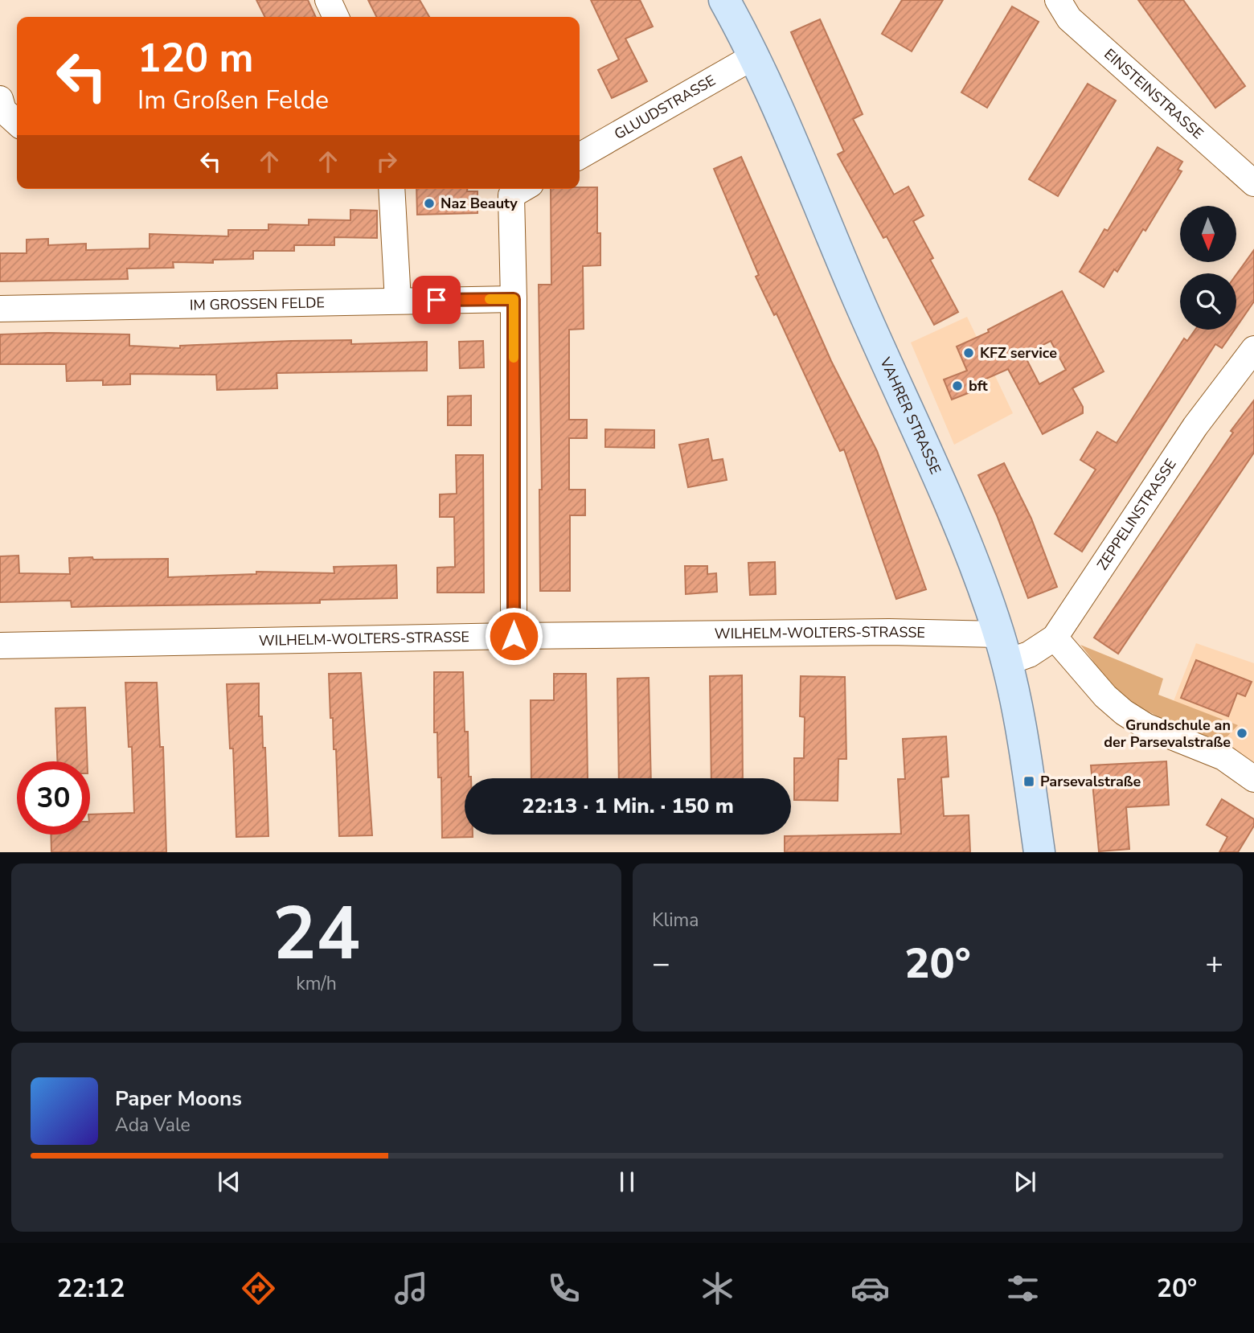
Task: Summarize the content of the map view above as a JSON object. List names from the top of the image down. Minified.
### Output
{"streets":{"main road":["VAHRER STRASSE"],"street":["EINSTEINSTRASSE","GLUUDSTRASSE","IM GROSSEN FELDE","ZEPPELINSTRASSE","WILHELM-WOLTERS-STRASSE"]},"crossings":[["GLUUDSTRASSE","VAHRER STRASSE"],["VAHRER STRASSE","ZEPPELINSTRASSE"],["VAHRER STRASSE","WILHELM-WOLTERS-STRASSE"],["ZEPPELINSTRASSE","WILHELM-WOLTERS-STRASSE"]],"places":{"other":["Naz Beauty","KFZ service","bft","Grundschule an der Parsevalstraße"],"transit":["Parsevalstraße"]},"north":"bottom","page":{"turn":["120 m","Im Großen Felde"],"limit":"30","trip":"22:13 · 1 Min. · 150 m","tile":[["24","km/h"],"Klima"],"heat":["−","20°","+"],"song":["Paper Moons","Ada Vale"],"tabs":["22:12","20°"]}}
